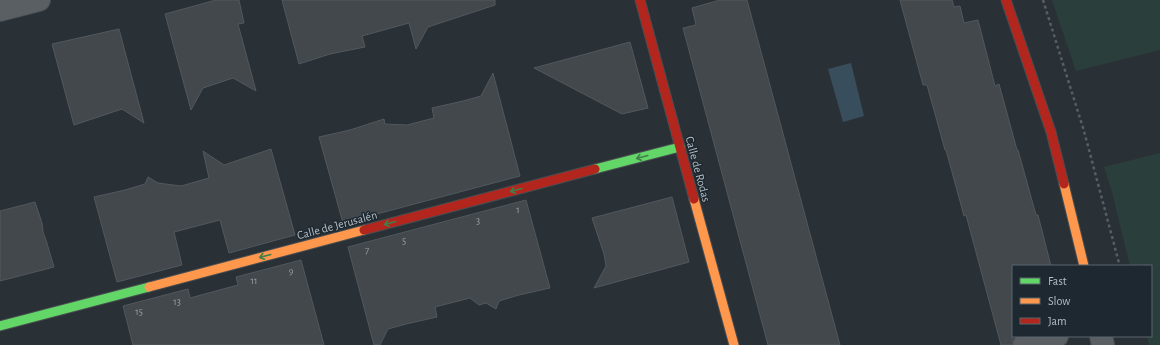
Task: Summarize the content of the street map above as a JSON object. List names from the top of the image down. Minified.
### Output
{"streets":{"street":["Calle de Rodas","Calle de Jerusalén"]},"crossings":[["Calle de Rodas","Calle de Jerusalén"]],"one_way":["Calle de Jerusalén"],"house_numbers":["1","3","5","7","9","11","13","15"],"legend":["Fast","Slow","Jam"]}
